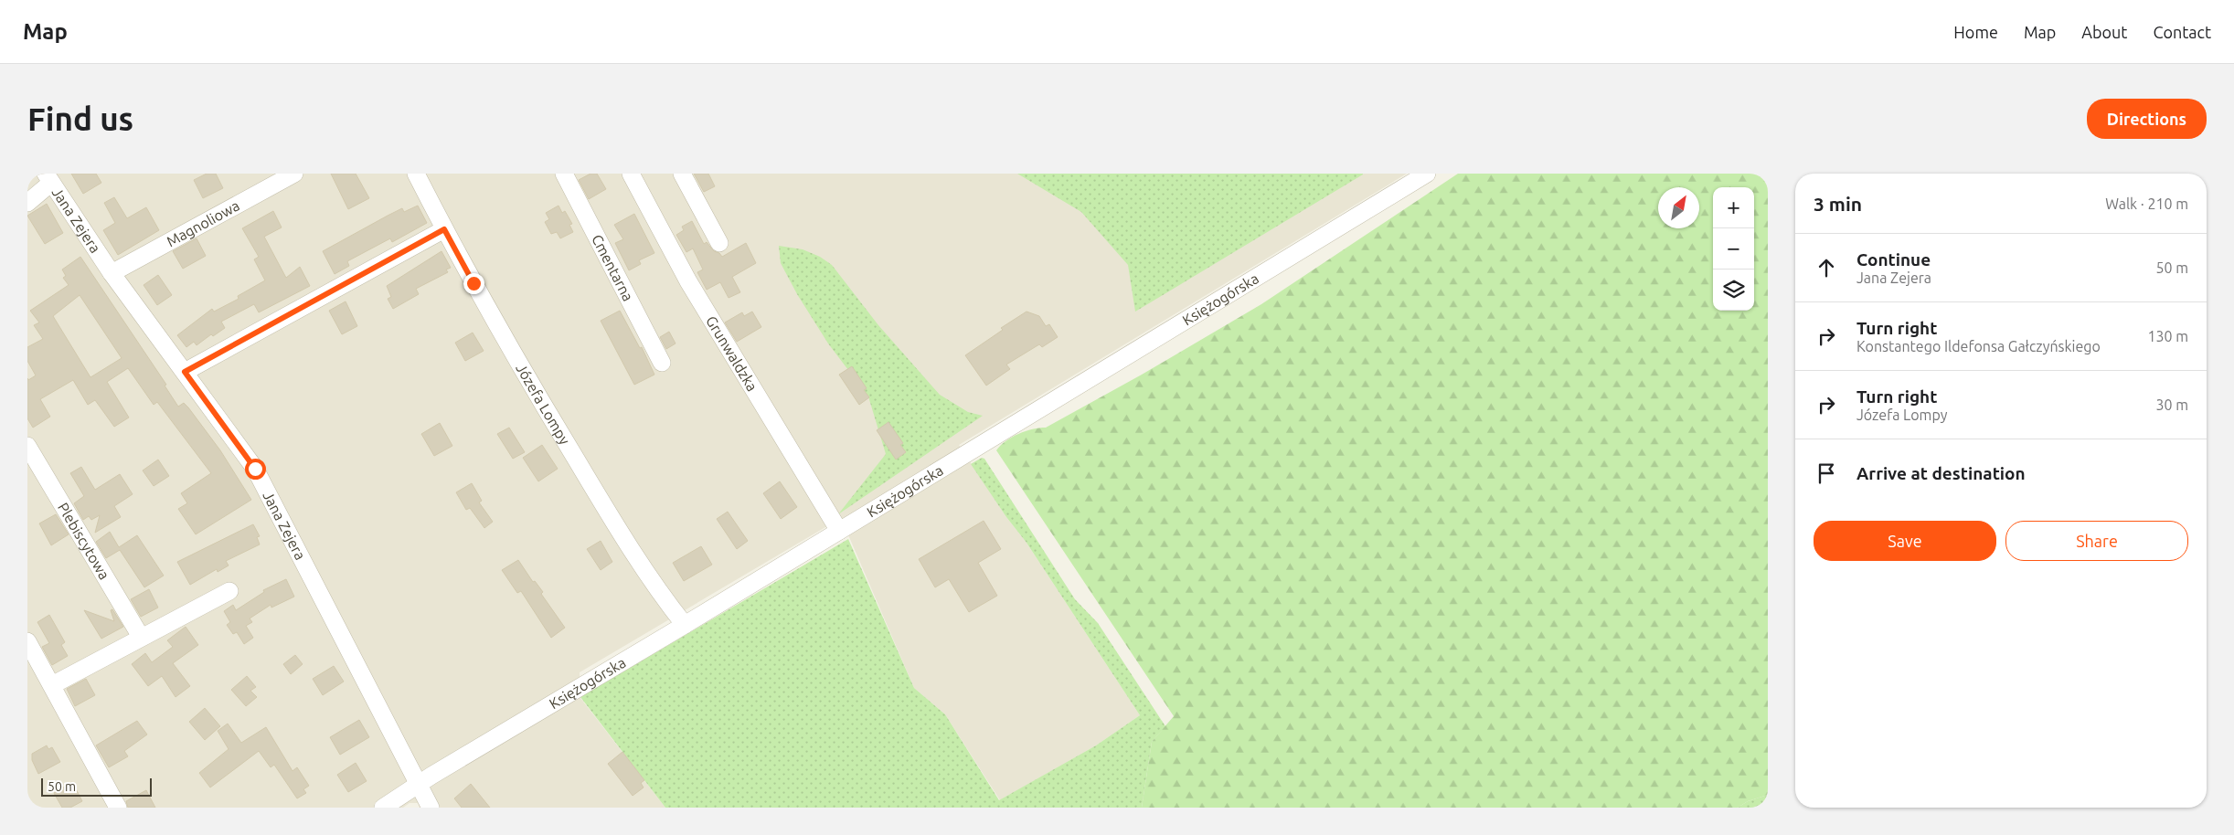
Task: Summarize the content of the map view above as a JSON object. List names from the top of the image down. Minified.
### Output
{"streets":{"street":["Jana Zejera","Magnoliowa","Cmentarna","Księżogórska","Grunwaldzka","Józefa Lompy","Plebiscytowa"]},"crossings":[["Jana Zejera","Magnoliowa"],["Jana Zejera","Księżogórska"],["Księżogórska","Grunwaldzka"],["Księżogórska","Józefa Lompy"]],"scale_bar":"50 m","north":"top right","page":{"header":"Map","nav":["Home","Map","About","Contact"],"buttons":["Directions",["Save","Share"]],"title":"Find us","heading":["3 min","Walk · 210 m"],"map_buttons":["+","−"],"list":[["Continue","Jana Zejera","50 m"],["Turn right","Konstantego Ildefonsa Gałczyńskiego","130 m"],["Turn right","Józefa Lompy","30 m"],"Arrive at destination"],"scale":"50 m"}}
